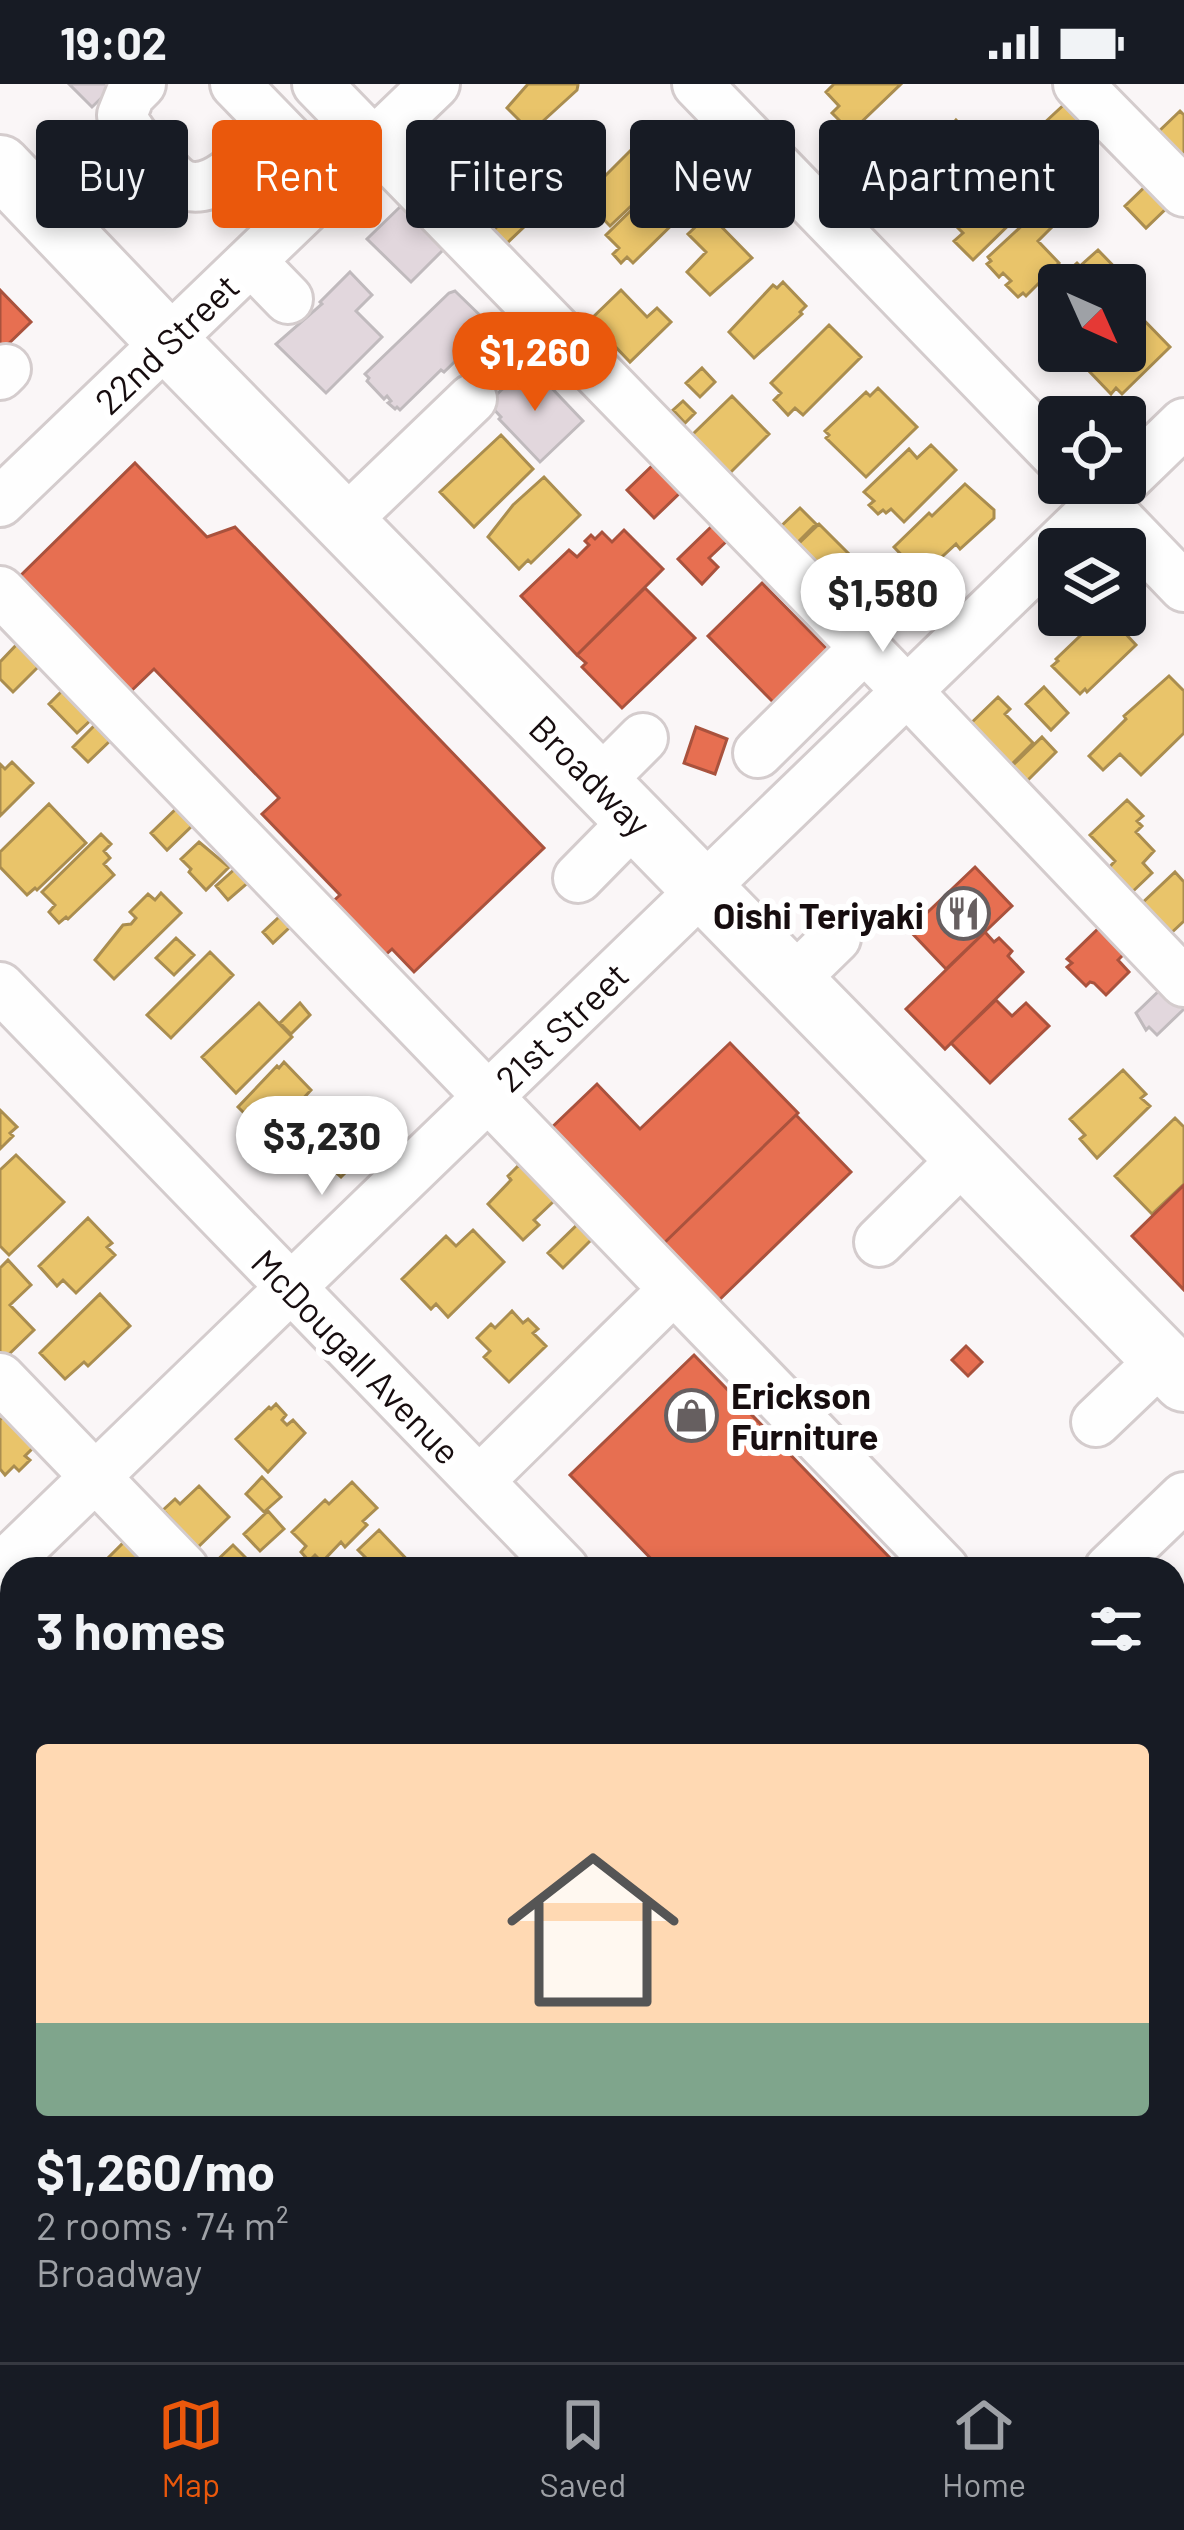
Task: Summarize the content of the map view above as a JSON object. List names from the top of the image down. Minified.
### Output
{"streets":{"main road":["Broadway"],"street":["22nd Street","21st Street","McDougall Avenue"]},"crossings":[["22nd Street","Broadway"],["Broadway","21st Street"],["21st Street","McDougall Avenue"]],"places":{"restaurant":["Oishi Teriyaki"],"shop":["Erickson Furniture"]},"north":"bottom right","page":{"status":"19:02","chip":["Buy","Rent","Filters","New","Apartment"],"price":["$1,260","$1,580","$3,230"],"heading":"3 homes","list":[{"name":"$1,260/mo","note":"2 rooms · 74 m² · Broadway"}],"tabs":["Map","Saved","Home"]}}
